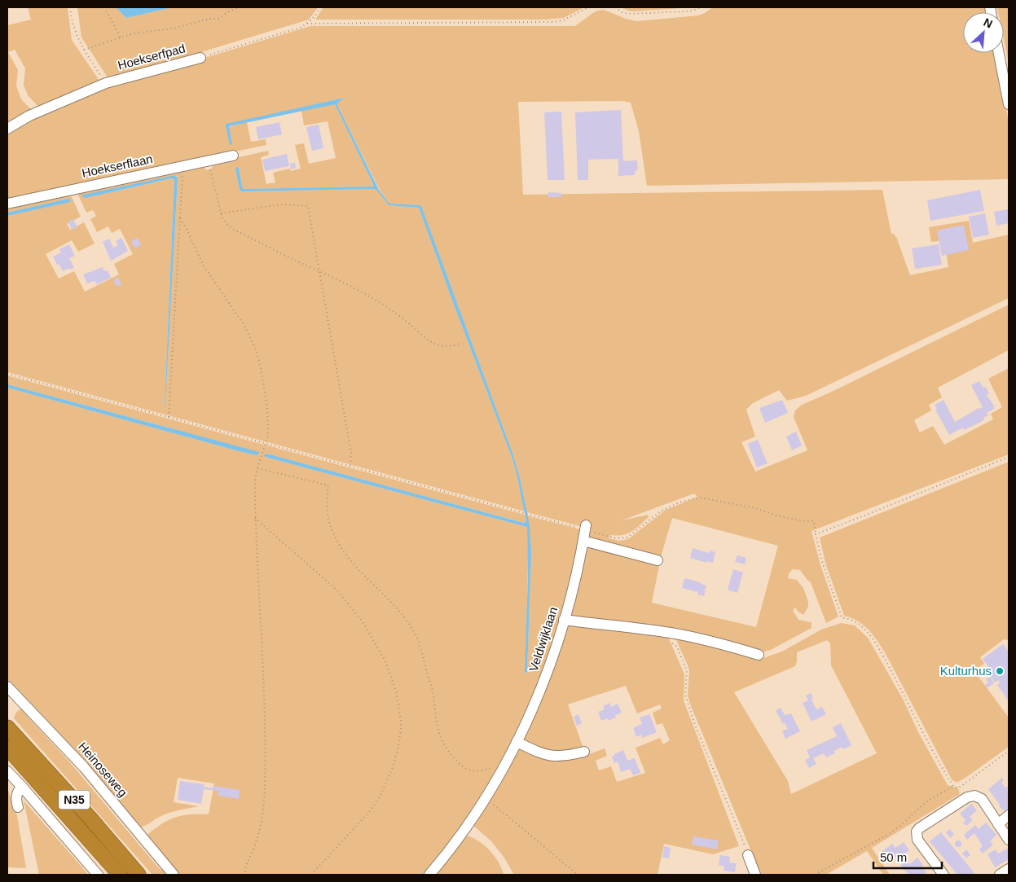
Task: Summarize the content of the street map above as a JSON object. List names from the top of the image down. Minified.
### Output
{"streets":{"highway":["N35"],"street":["Hoekserfpad","Hoekserflaan","Veldwijklaan","Heinoseweg"]},"places":["Kulturhus"],"scale_bar":"50 m","north":"top right"}
